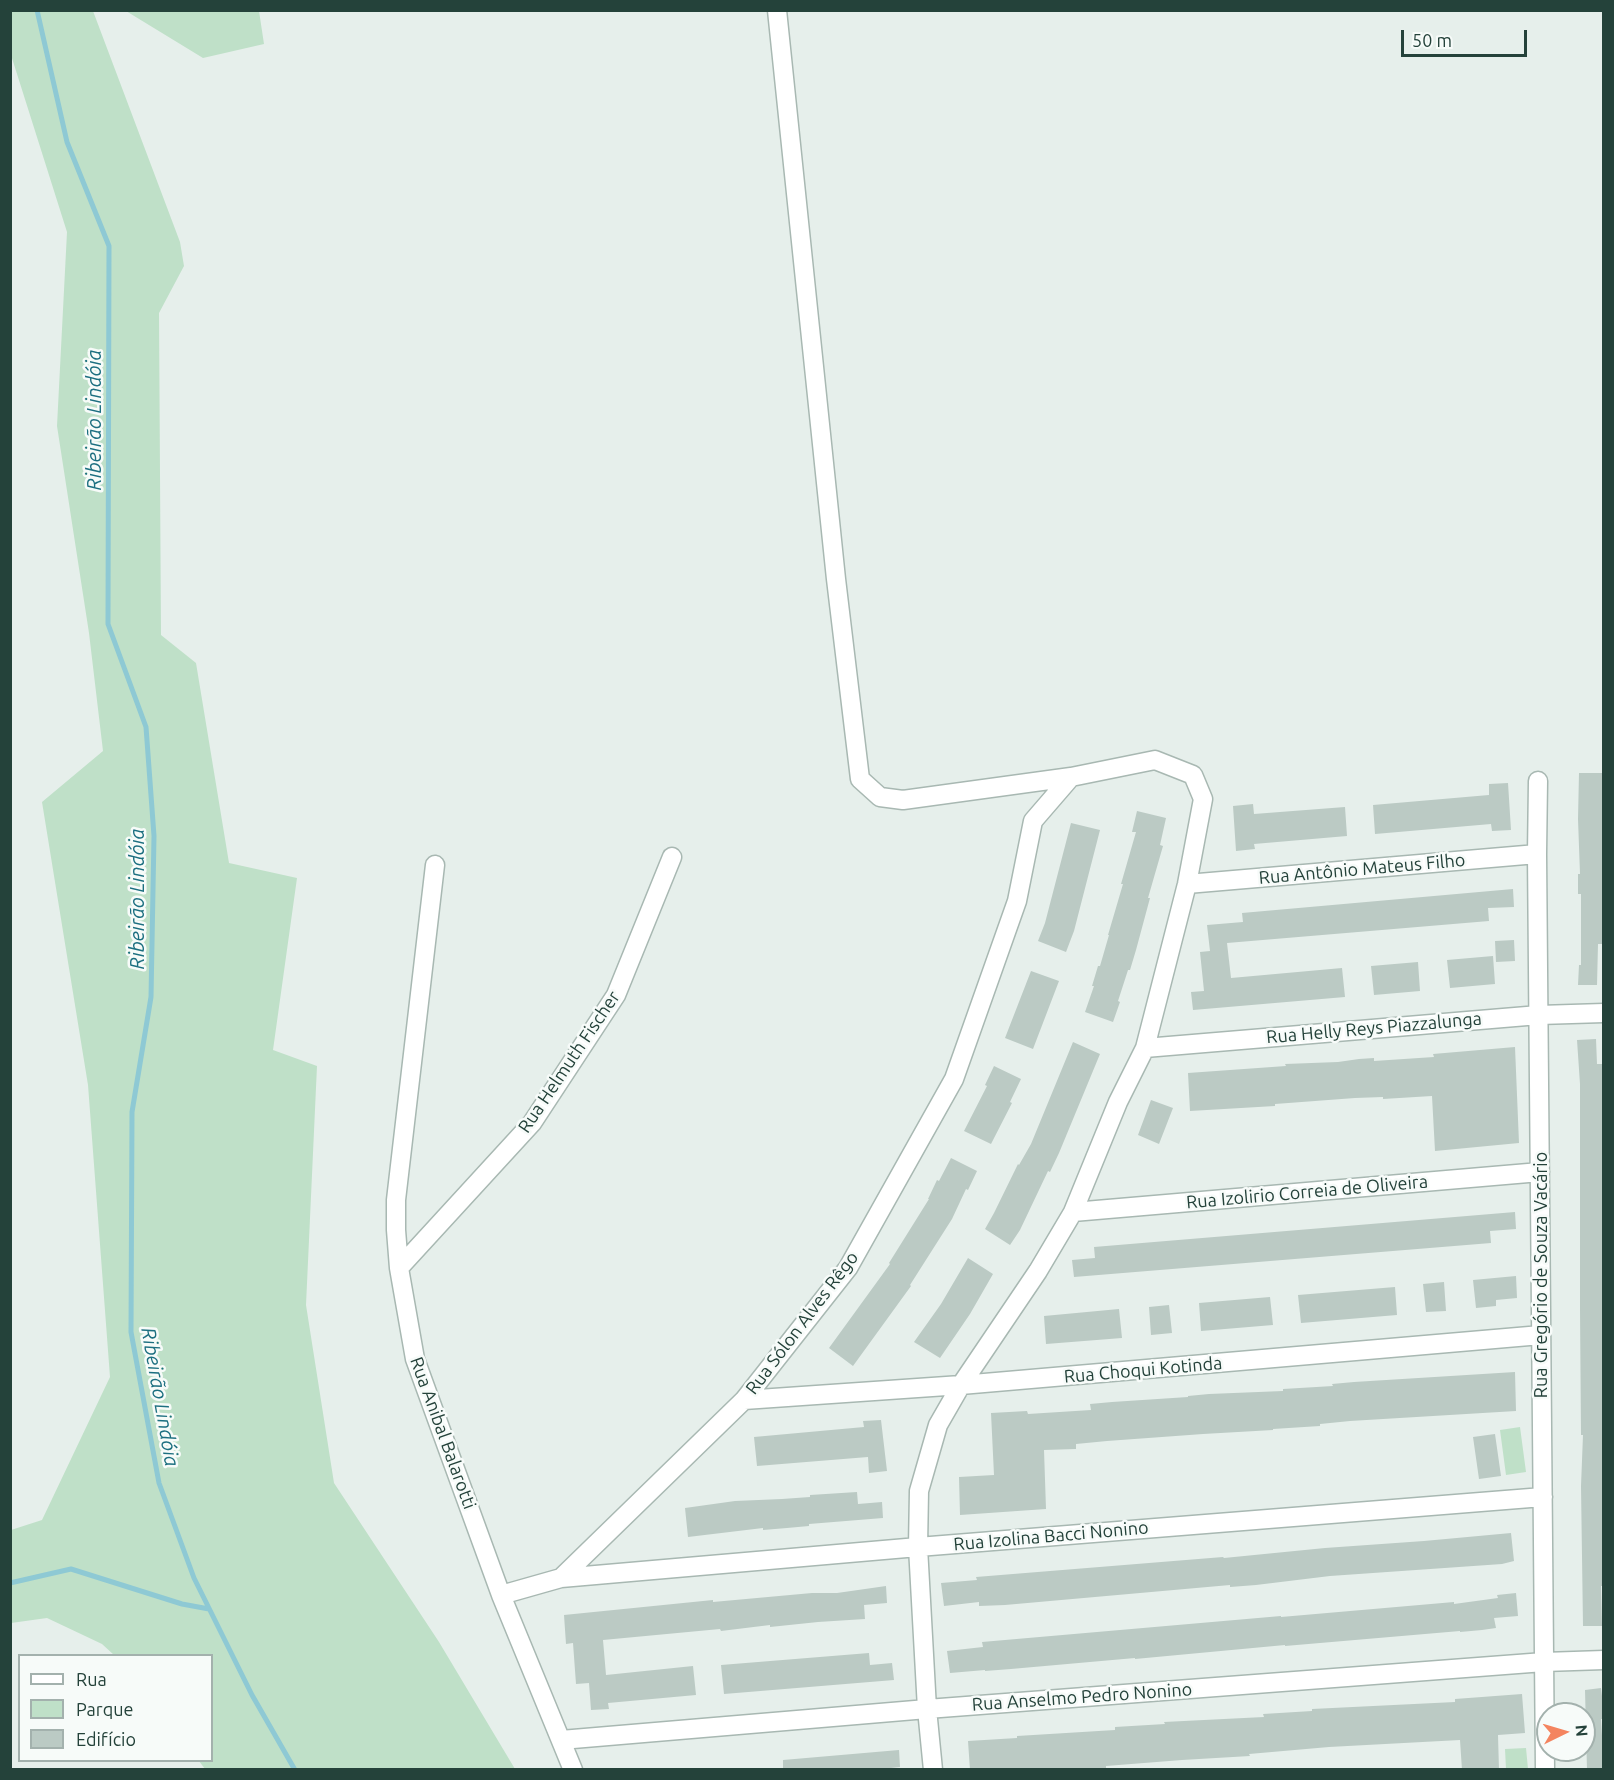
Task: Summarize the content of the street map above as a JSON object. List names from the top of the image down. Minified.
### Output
{"streets":{"street":["Rua Antônio Mateus Filho","Rua Helly Reys Piazzalunga","Rua Helmuth Fischer","Rua Izolirio Correia de Oliveira","Rua Gregório de Souza Vacário","Rua Sólon Alves Rêgo","Rua Choqui Kotinda","Rua Anibal Balarotti","Rua Izolina Bacci Nonino","Rua Anselmo Pedro Nonino"]},"crossings":[["Rua Antônio Mateus Filho","Rua Gregório de Souza Vacário"],["Rua Helly Reys Piazzalunga","Rua Gregório de Souza Vacário"],["Rua Helmuth Fischer","Rua Anibal Balarotti"],["Rua Izolirio Correia de Oliveira","Rua Gregório de Souza Vacário"],["Rua Gregório de Souza Vacário","Rua Choqui Kotinda"],["Rua Gregório de Souza Vacário","Rua Izolina Bacci Nonino"],["Rua Gregório de Souza Vacário","Rua Anselmo Pedro Nonino"],["Rua Sólon Alves Rêgo","Rua Choqui Kotinda"],["Rua Sólon Alves Rêgo","Rua Anibal Balarotti"],["Rua Sólon Alves Rêgo","Rua Izolina Bacci Nonino"],["Rua Anibal Balarotti","Rua Anselmo Pedro Nonino"]],"water":["Ribeirão Lindóia"],"legend":["Rua","Parque","Edifício"],"scale_bar":"50 m","north":"right"}
